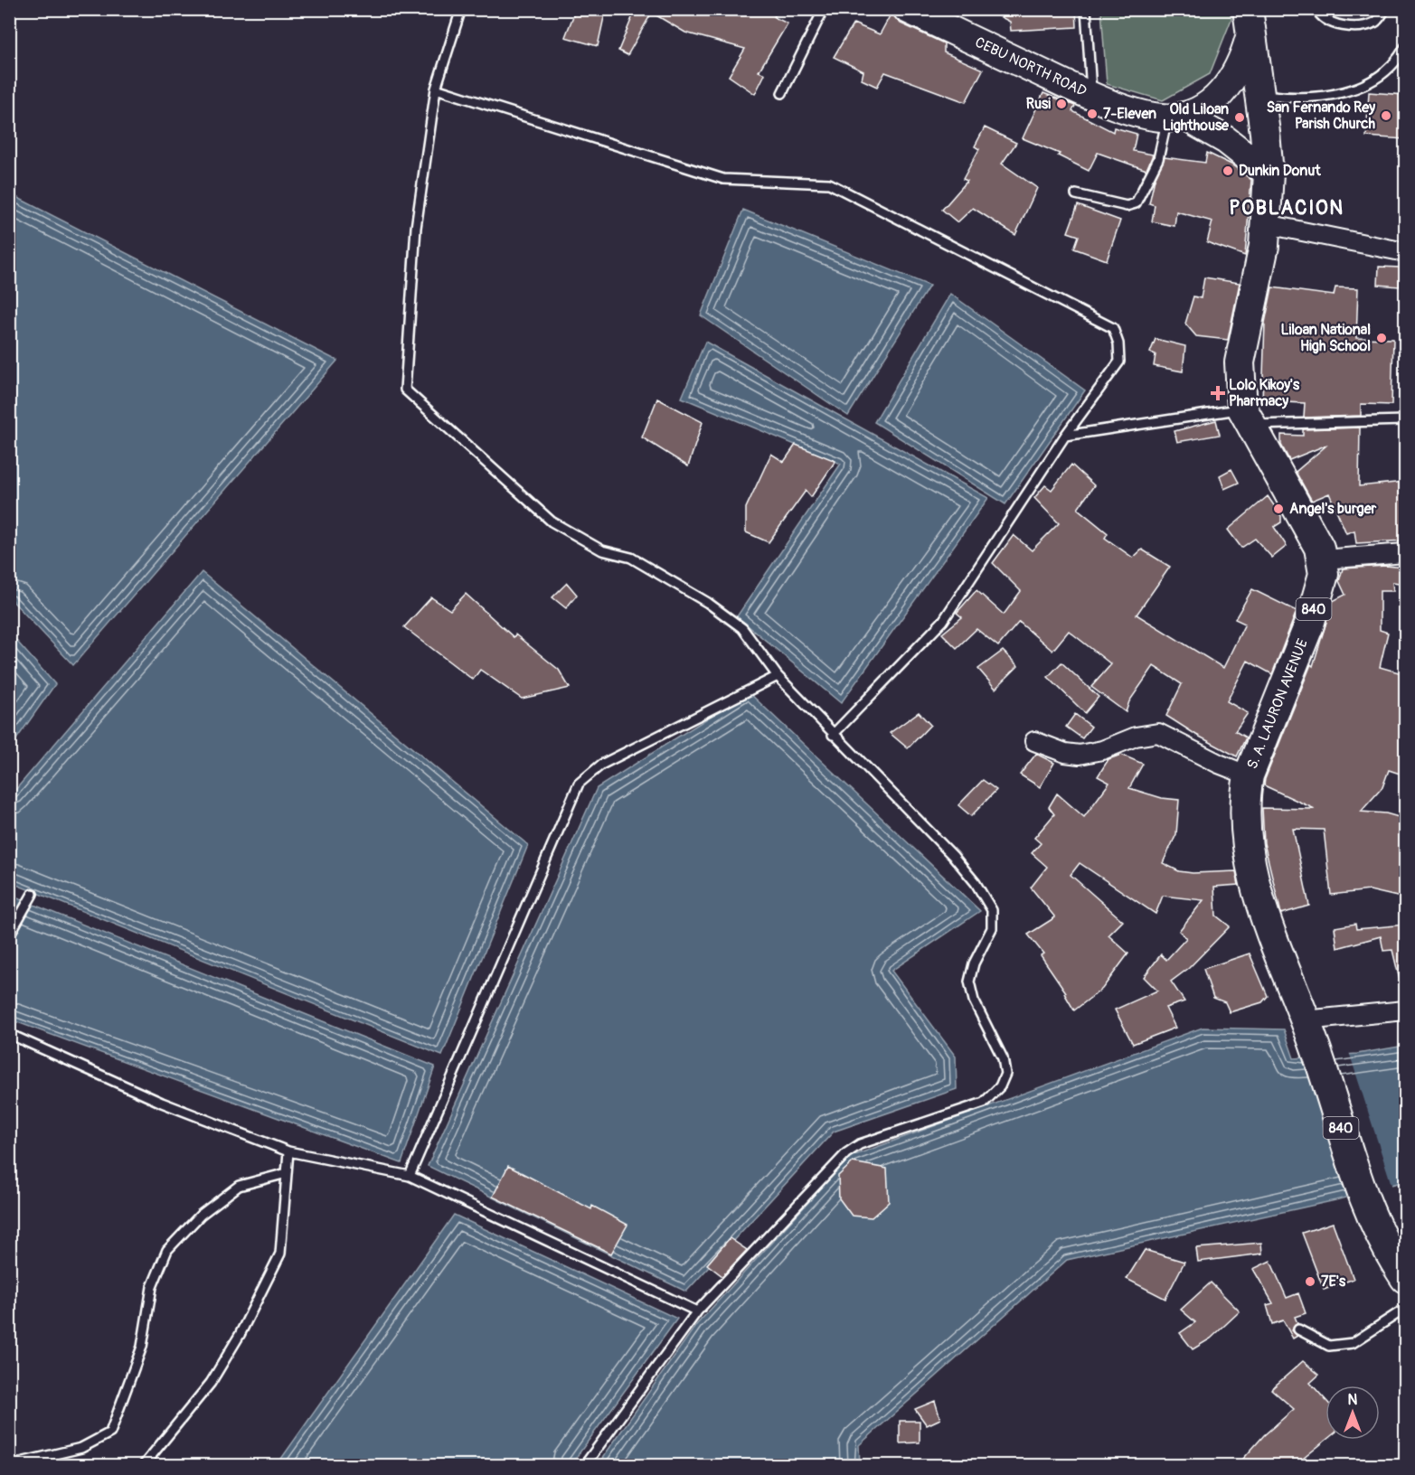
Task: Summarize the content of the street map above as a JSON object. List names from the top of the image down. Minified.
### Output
{"streets":{"highway":["840","S. A. LAURON AVENUE"],"main road":["CEBU NORTH ROAD"]},"crossings":[["CEBU NORTH ROAD","S. A. LAURON AVENUE"]],"districts":["POBLACION"],"places":{"other":["Rusi","7-Eleven","San Fernando Rey Parish Church","Old Liloan Lighthouse","Dunkin Donut","Liloan National High School","Angel's burger","7E's"],"health":["Lolo Kikoy's Pharmacy"]},"north":"top"}
